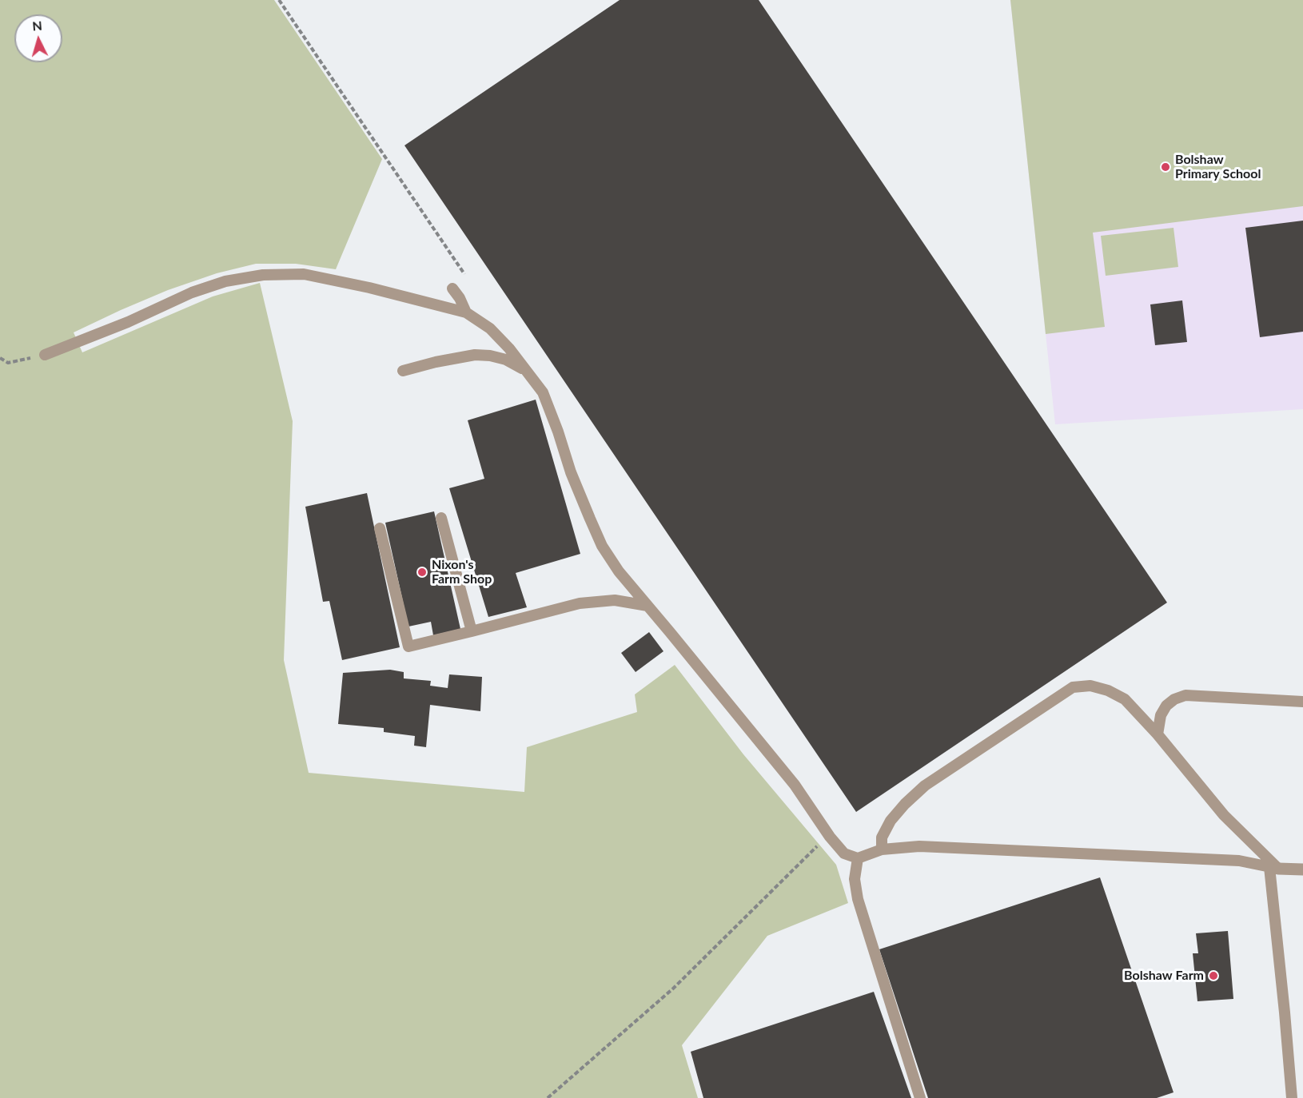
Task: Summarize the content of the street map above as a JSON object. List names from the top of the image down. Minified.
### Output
{"places":["Bolshaw Primary School","Nixon's Farm Shop","Bolshaw Farm"],"north":"top"}
